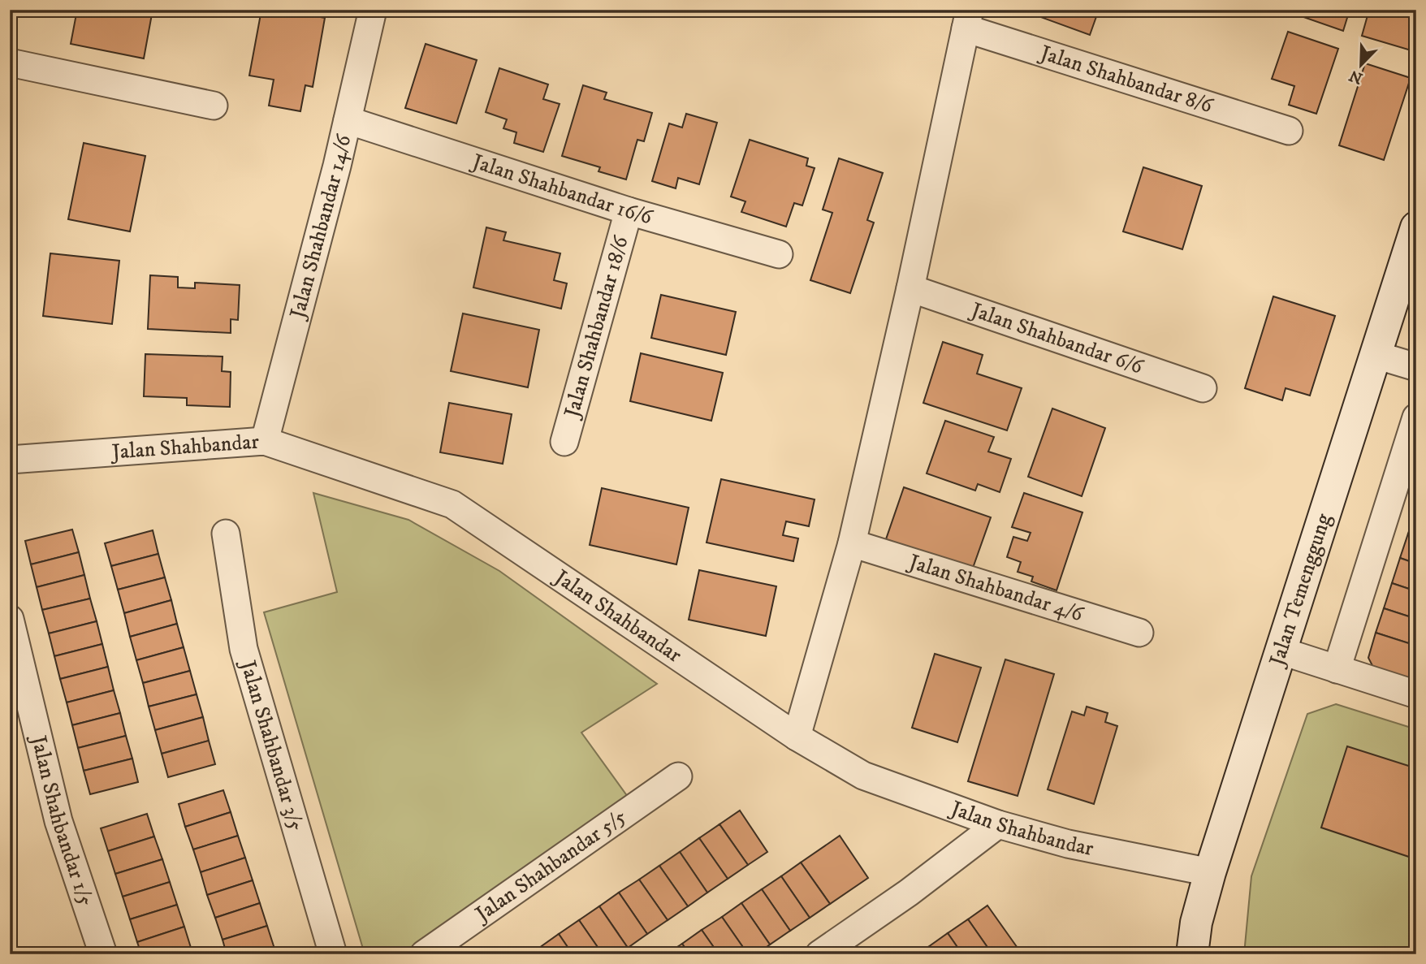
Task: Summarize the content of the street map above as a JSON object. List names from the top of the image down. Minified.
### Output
{"streets":{"street":["Jalan Shahbandar 8/6","Jalan Shahbandar 16/6","Jalan Shahbandar 14/6","Jalan Shahbandar 18/6","Jalan Shahbandar 6/6","Jalan Shahbandar","Jalan Shahbandar 4/6","Jalan Temenggung","Jalan Shahbandar 3/5","Jalan Shahbandar 1/5","Jalan Shahbandar 5/5"]},"crossings":[["Jalan Shahbandar 16/6","Jalan Shahbandar 14/6"],["Jalan Shahbandar 16/6","Jalan Shahbandar 18/6"],["Jalan Shahbandar 14/6","Jalan Shahbandar"],["Jalan Shahbandar","Jalan Temenggung"]],"north":"bottom left"}
